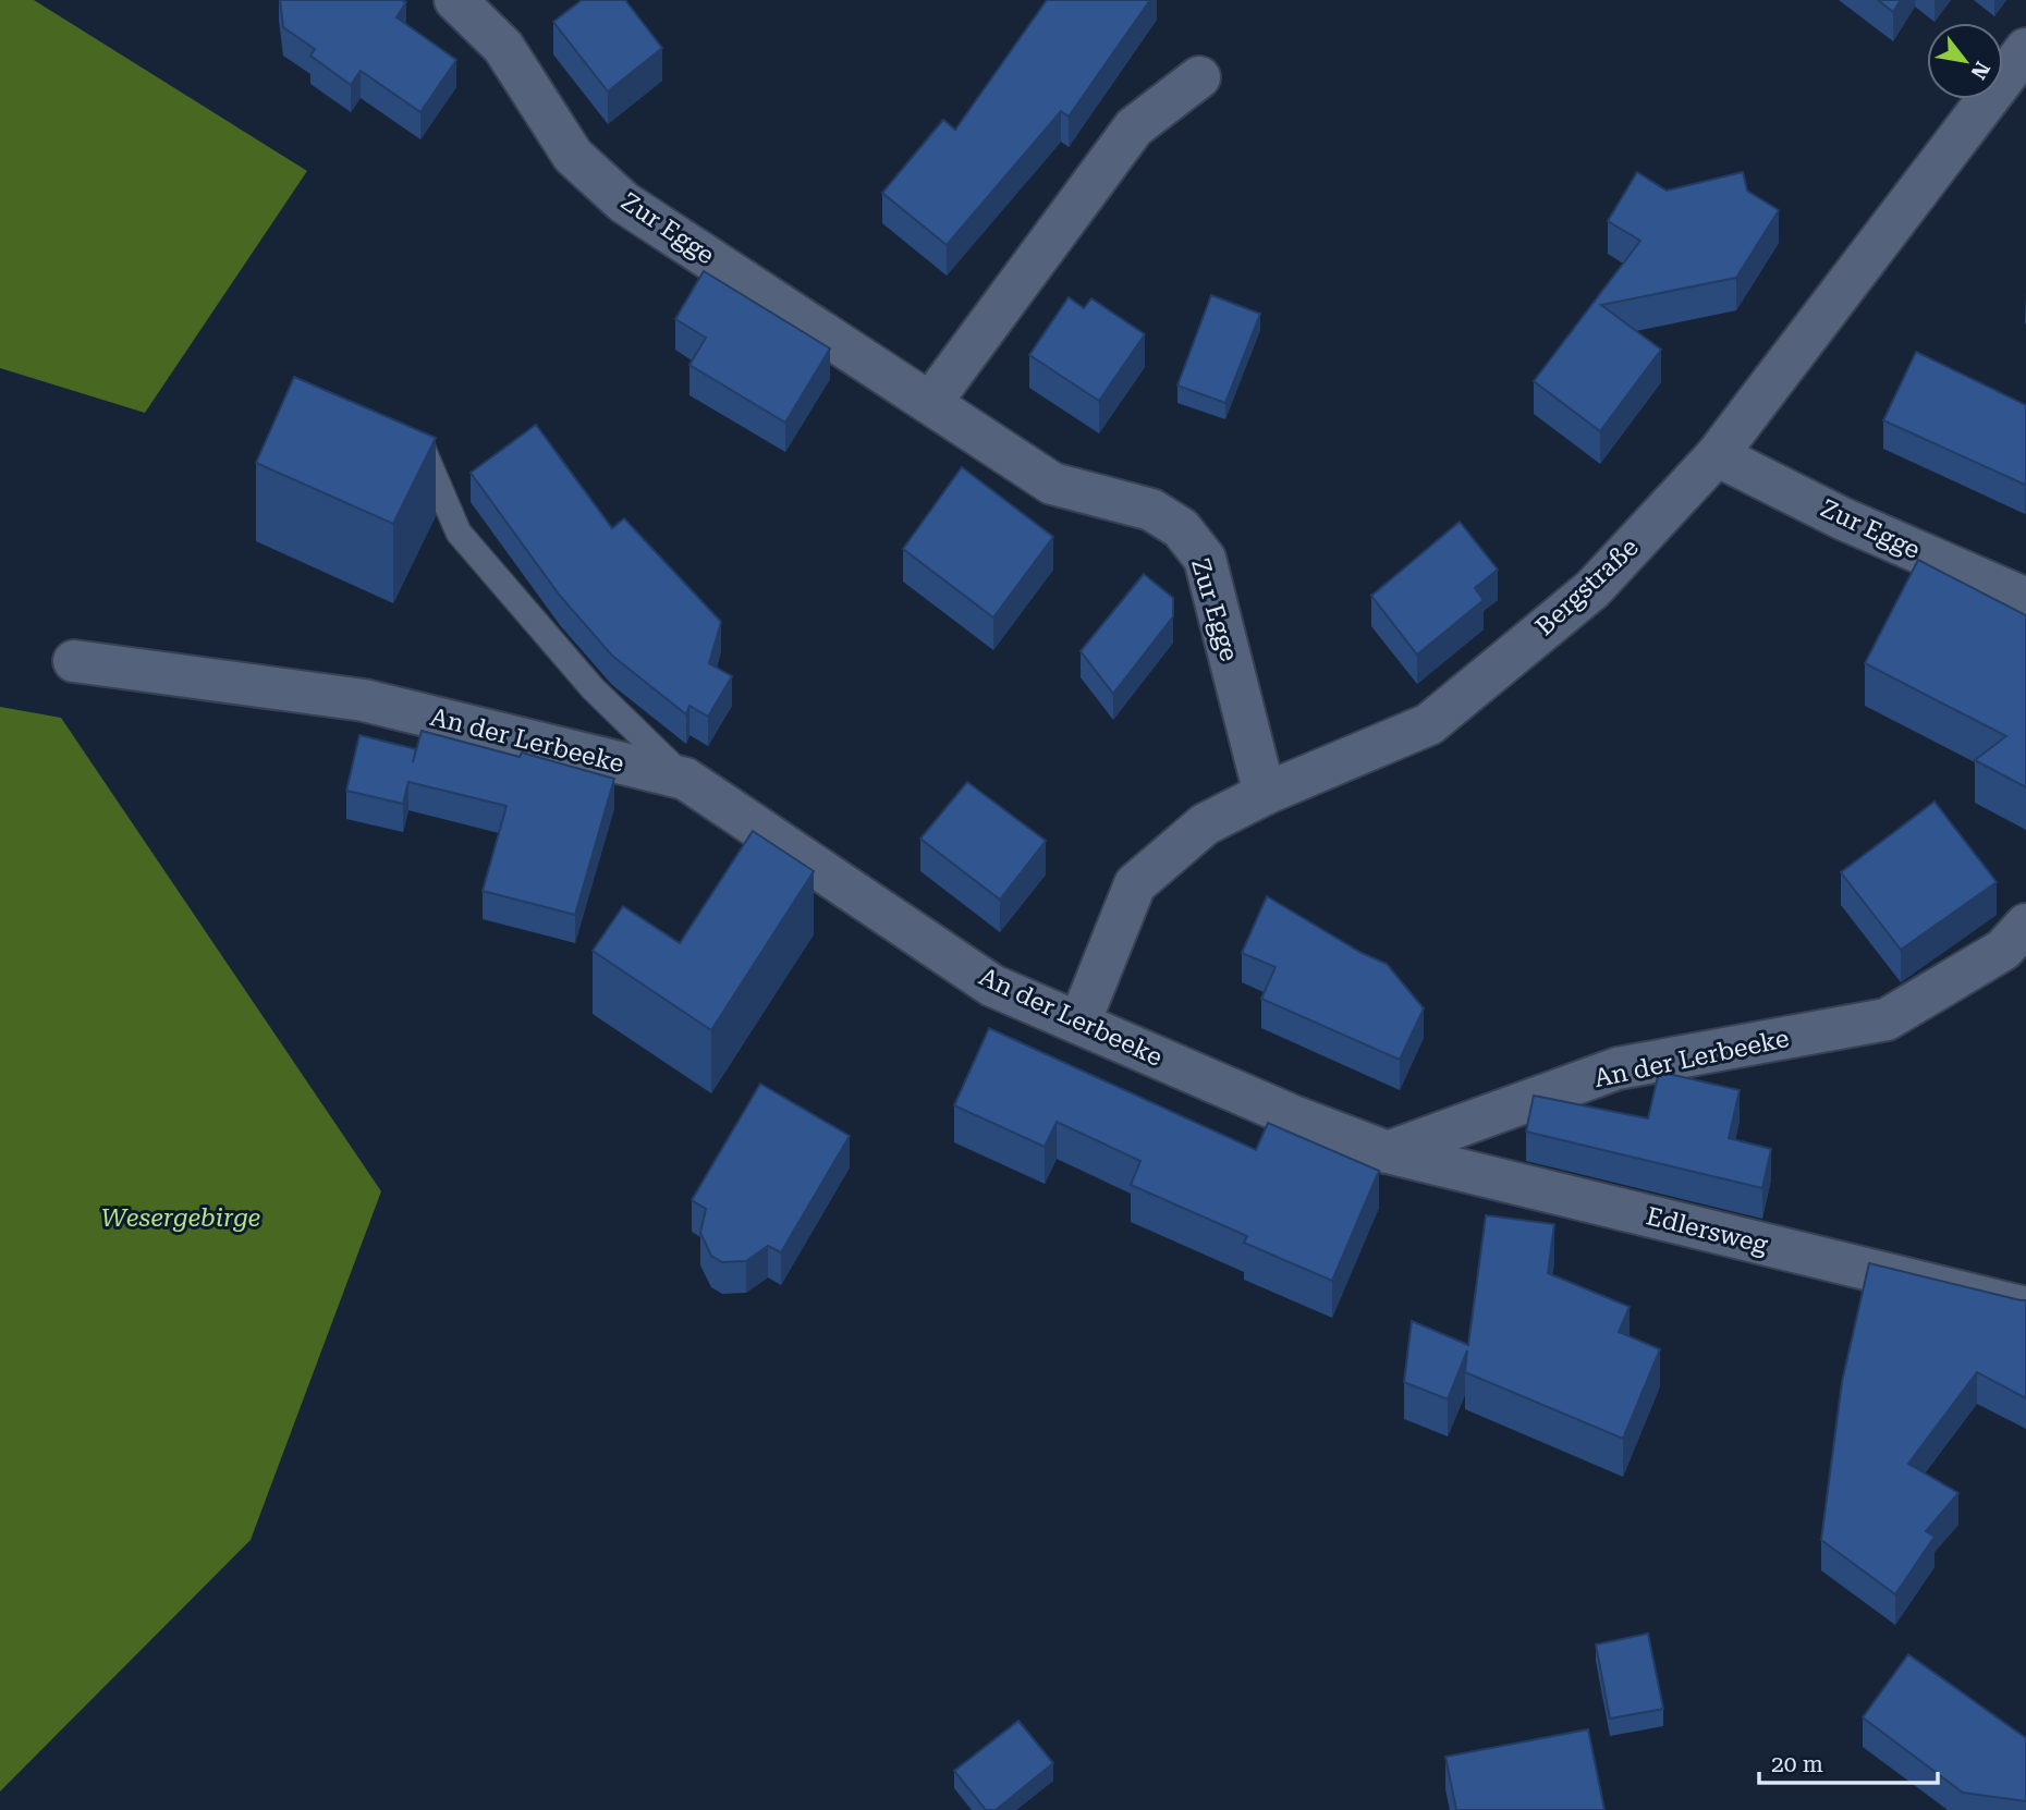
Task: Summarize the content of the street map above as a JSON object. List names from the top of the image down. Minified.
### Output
{"streets":{"street":["Zur Egge","Bergstraße","An der Lerbeeke","Edlersweg"]},"crossings":[["Zur Egge","Bergstraße"],["Bergstraße","An der Lerbeeke"],["An der Lerbeeke","Edlersweg"]],"parks":["Wesergebirge"],"scale_bar":"20 m","north":"bottom right"}
